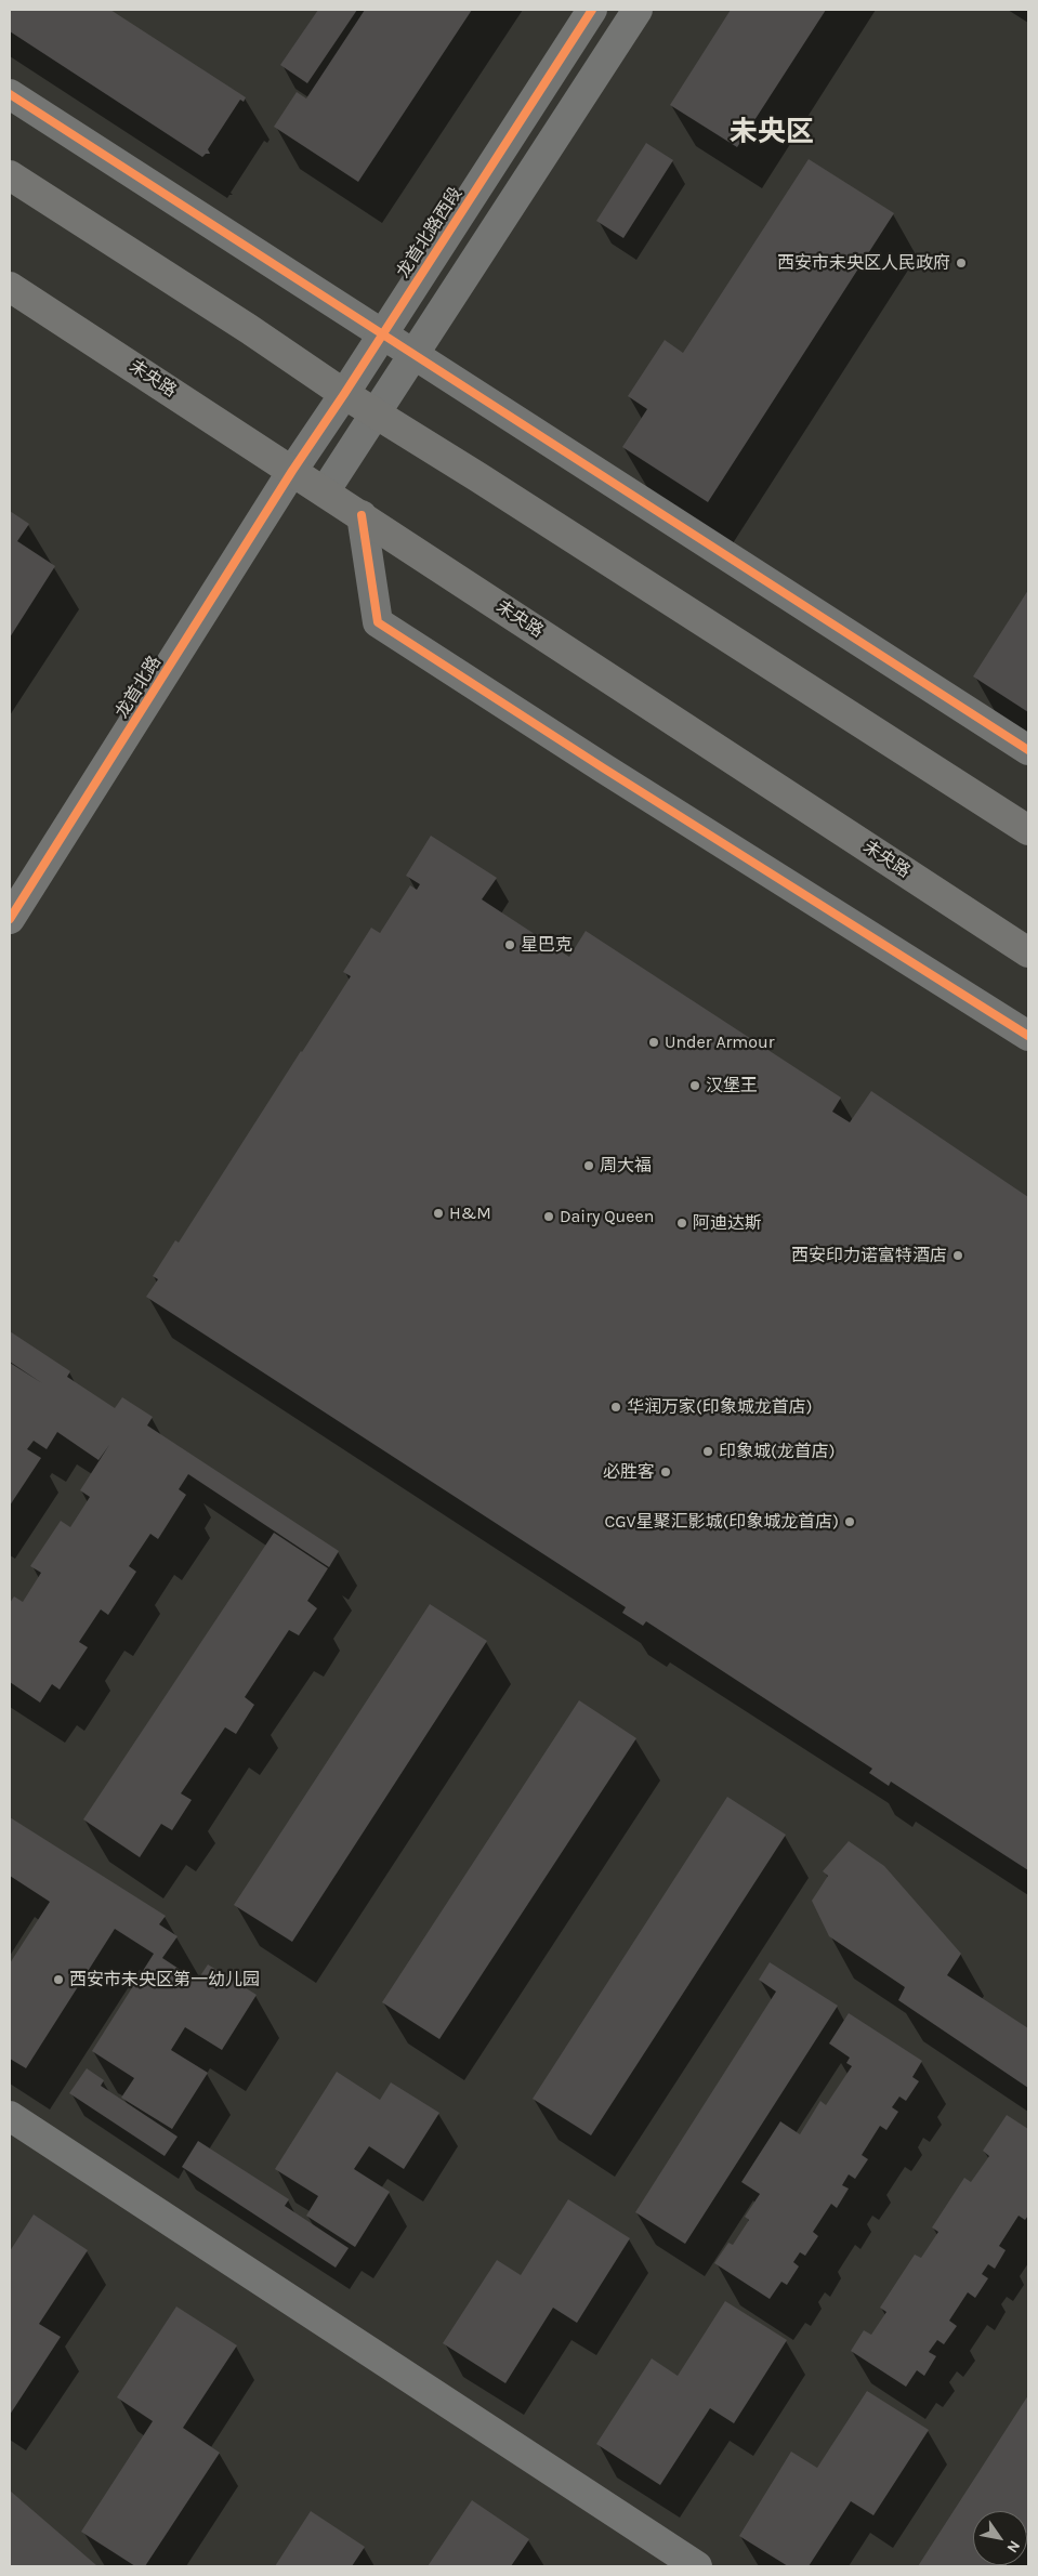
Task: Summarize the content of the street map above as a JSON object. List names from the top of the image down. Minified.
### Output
{"streets":{"main road":["未央路"],"street":["龙首北路西段","龙首北路"]},"crossings":[["龙首北路西段","未央路"],["龙首北路西段","龙首北路"],["未央路","龙首北路"]],"districts":["未央区"],"places":["西安市未央区人民政府","星巴克","Under Armour","汉堡王","周大福","H&M","Dairy Queen","阿迪达斯","西安印力诺富特酒店","华润万家(印象城龙首店)","印象城(龙首店)","必胜客","CGV星聚汇影城(印象城龙首店)","西安市未央区第一幼儿园"],"north":"bottom right"}
